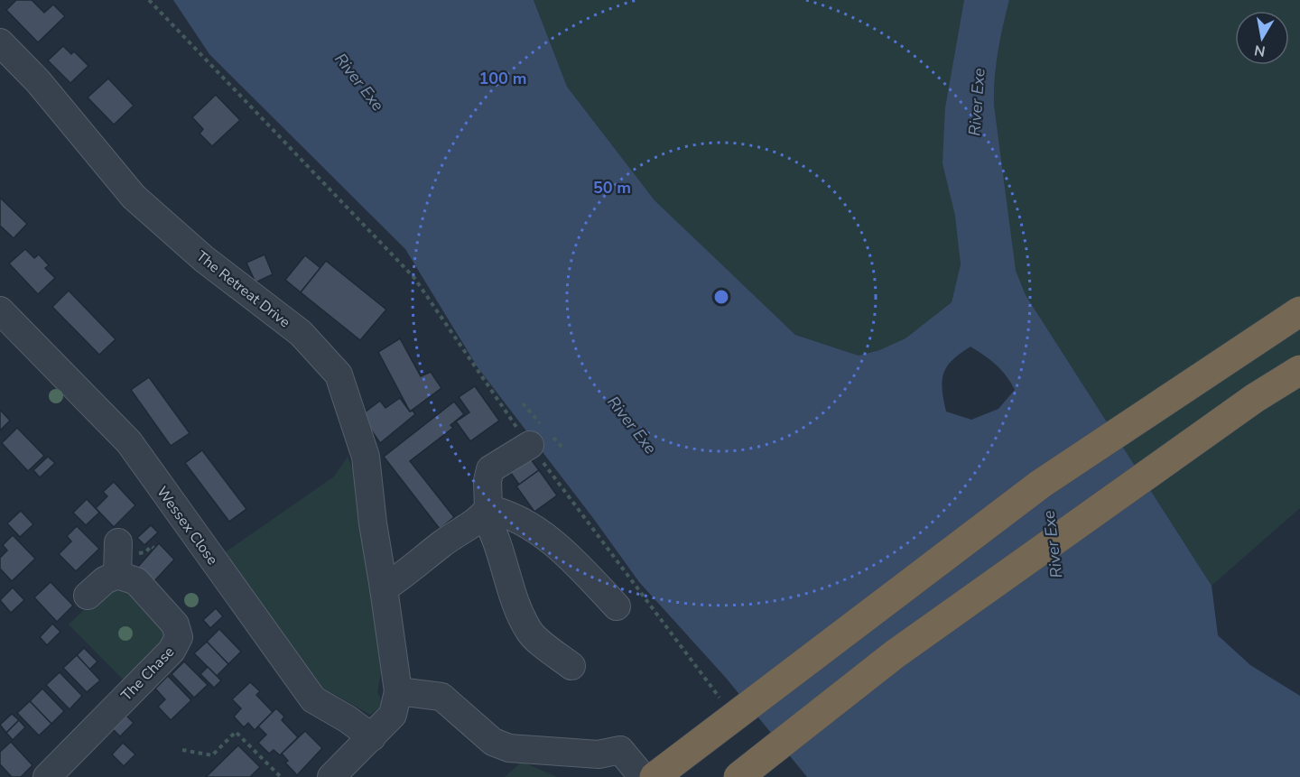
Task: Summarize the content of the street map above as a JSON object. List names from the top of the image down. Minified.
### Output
{"streets":{"street":["The Retreat Drive","Wessex Close","The Chase"]},"crossings":[["The Retreat Drive","Wessex Close"]],"water":["River Exe"],"north":"bottom","rings":["100 m","50 m"]}
